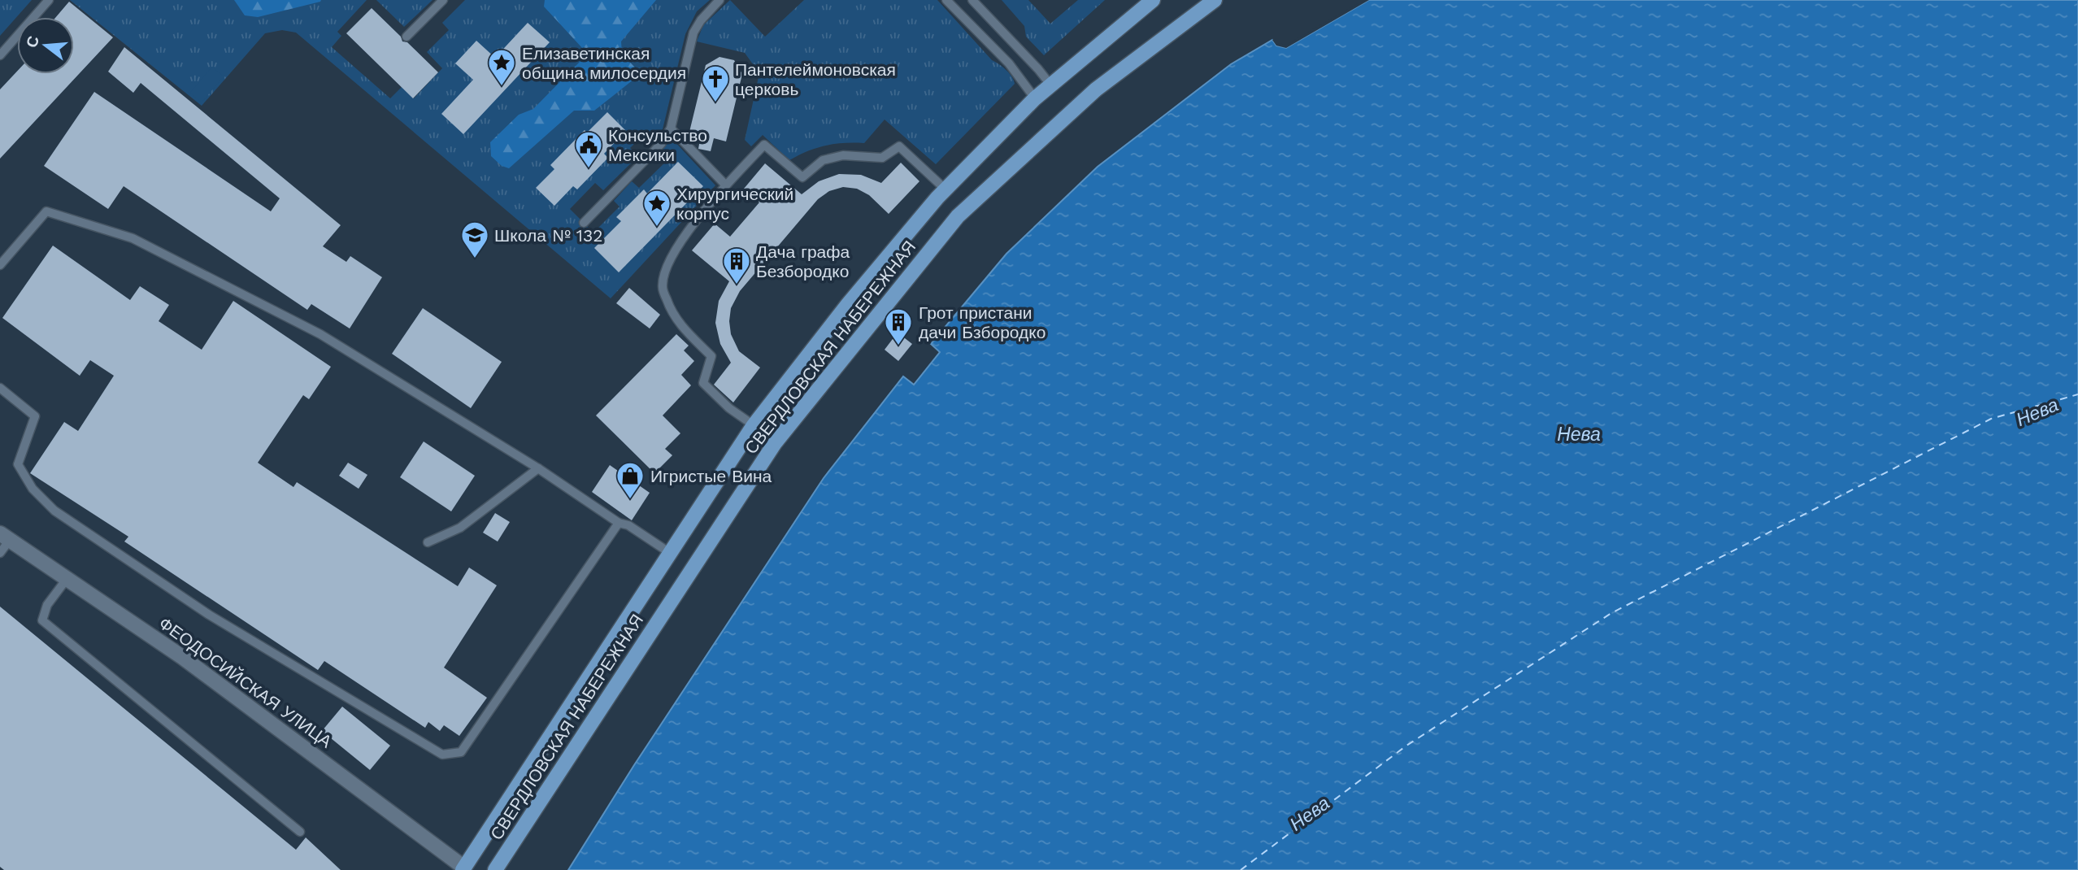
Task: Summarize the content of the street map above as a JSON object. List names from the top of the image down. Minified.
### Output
{"streets":{"main road":["СВЕРДЛОВСКАЯ НАБЕРЕЖНАЯ"],"street":["ФЕОДОСИЙСКАЯ УЛИЦА"]},"crossings":[["СВЕРДЛОВСКАЯ НАБЕРЕЖНАЯ","ФЕОДОСИЙСКАЯ УЛИЦА"]],"water":["Нева"],"places":{"place":["Елизаветинская община милосердия","Хирургический корпус"],"church":["Пантелеймоновская церковь"],"public building":["Консульство Мексики"],"school or university":["Школа № 132"],"building":["Дача графа Безбородко","Грот пристани дачи Бзбородко"],"shop":["Игристые Вина"]},"north":"left"}
